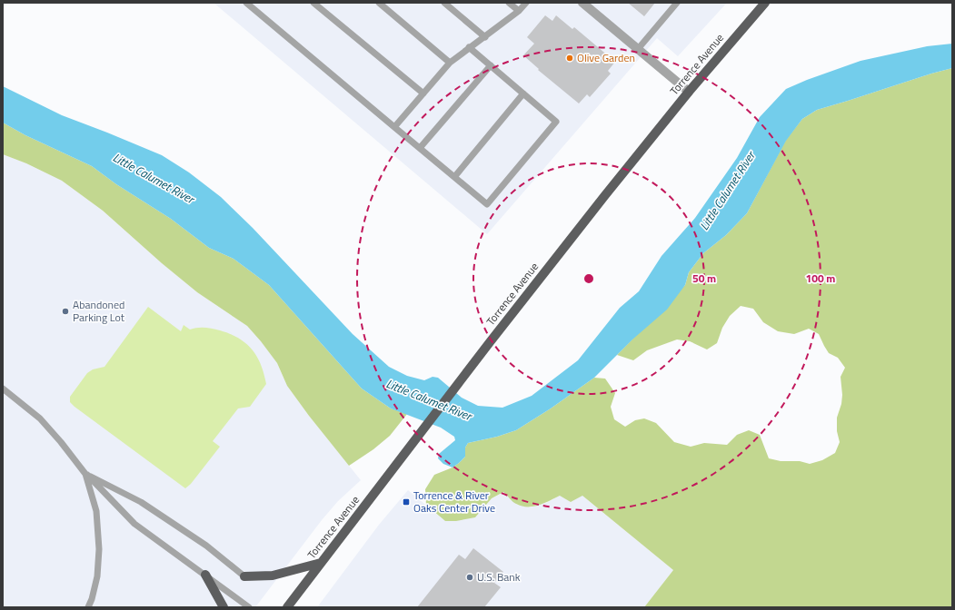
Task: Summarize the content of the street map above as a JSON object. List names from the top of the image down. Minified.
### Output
{"streets":{"main road":["Torrence Avenue"]},"water":["Little Calumet River"],"places":{"other":["Olive Garden","Abandoned Parking Lot","U.S. Bank"],"transit":["Torrence & River Oaks Center Drive"]},"rings":["50 m","100 m"]}
